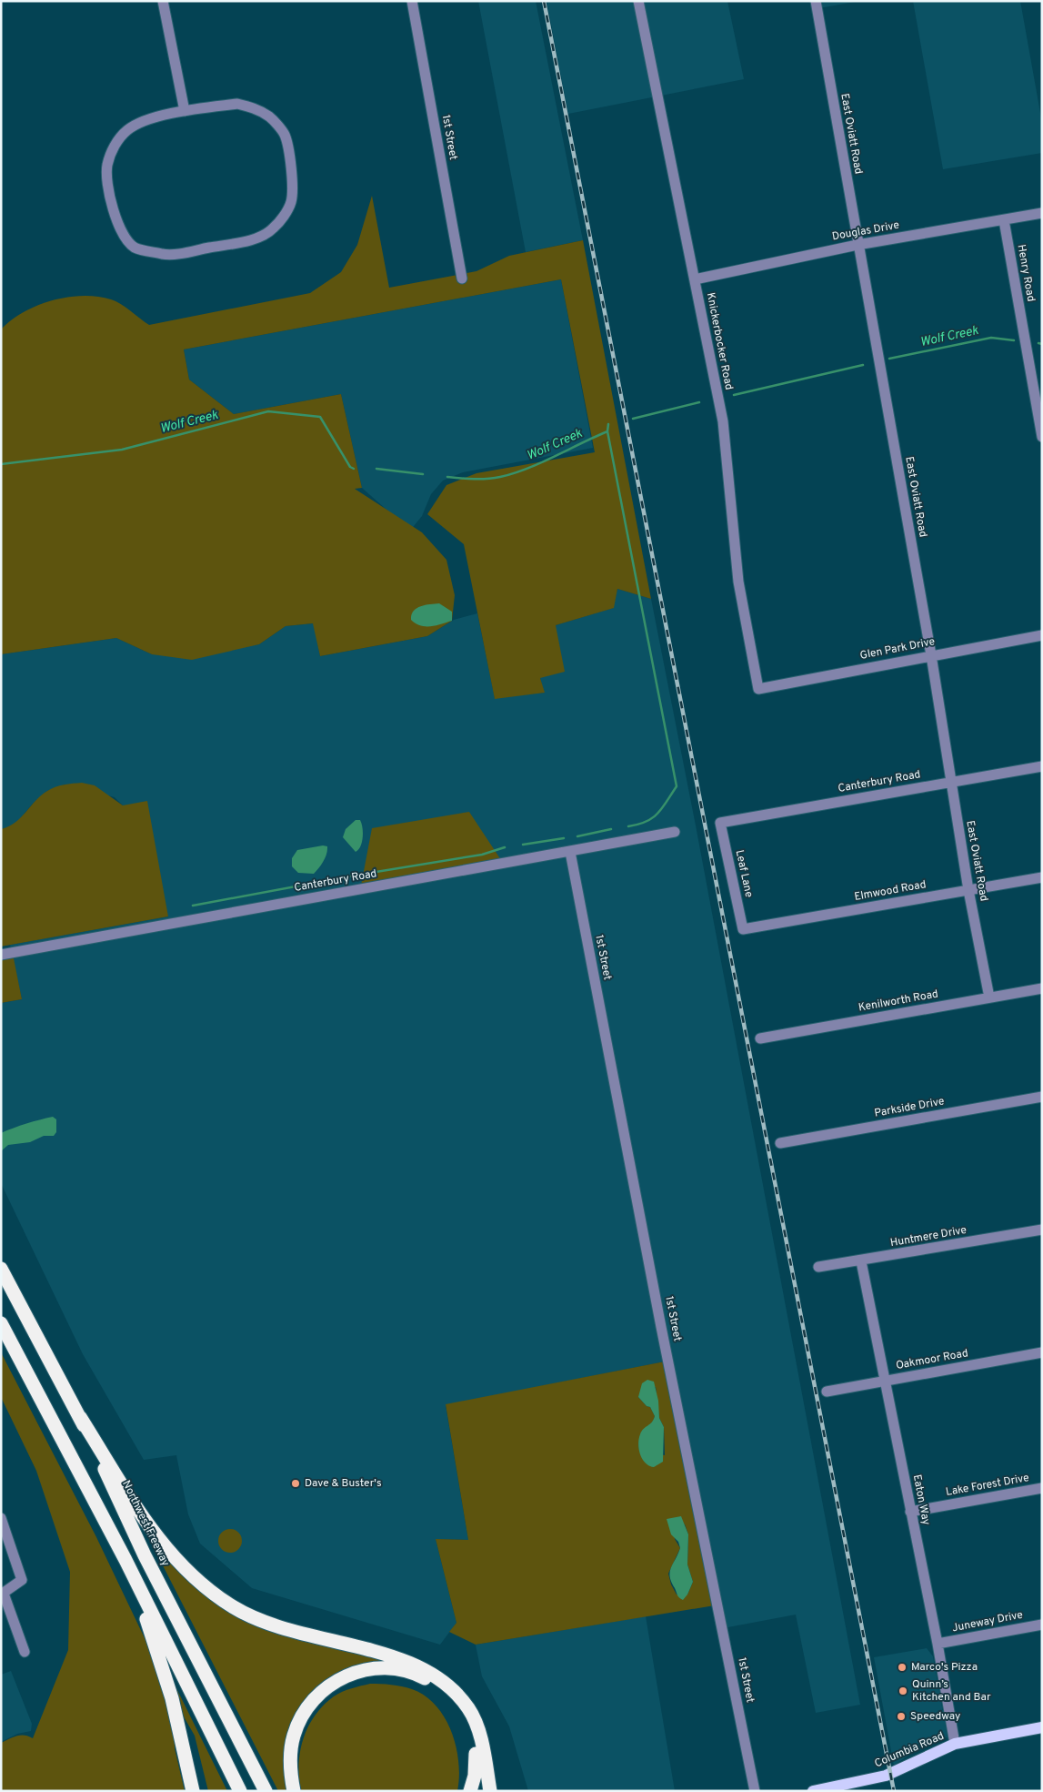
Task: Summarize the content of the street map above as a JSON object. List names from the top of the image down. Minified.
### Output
{"streets":{"highway":["Northwest Freeway"],"main road":["Columbia Road"],"street":["East Oviatt Road","1st Street","Douglas Drive","Henry Road","Knickerbocker Road","Glen Park Drive","Canterbury Road","Leaf Lane","Elmwood Road","Kenilworth Road","Parkside Drive","Huntmere Drive","Oakmoor Road","Lake Forest Drive","Eaton Way","Juneway Drive"]},"crossings":[["East Oviatt Road","Douglas Drive"],["East Oviatt Road","Glen Park Drive"],["East Oviatt Road","Canterbury Road"],["East Oviatt Road","Elmwood Road"],["East Oviatt Road","Kenilworth Road"],["1st Street","Canterbury Road"],["Douglas Drive","Henry Road"],["Douglas Drive","Knickerbocker Road"],["Knickerbocker Road","Glen Park Drive"],["Canterbury Road","Leaf Lane"],["Leaf Lane","Elmwood Road"],["Huntmere Drive","Eaton Way"],["Oakmoor Road","Eaton Way"],["Lake Forest Drive","Eaton Way"],["Eaton Way","Juneway Drive"],["Eaton Way","Columbia Road"]],"water":["Wolf Creek"],"places":["Dave & Buster's","Marco's Pizza","Quinn’s Kitchen and Bar","Speedway"]}
